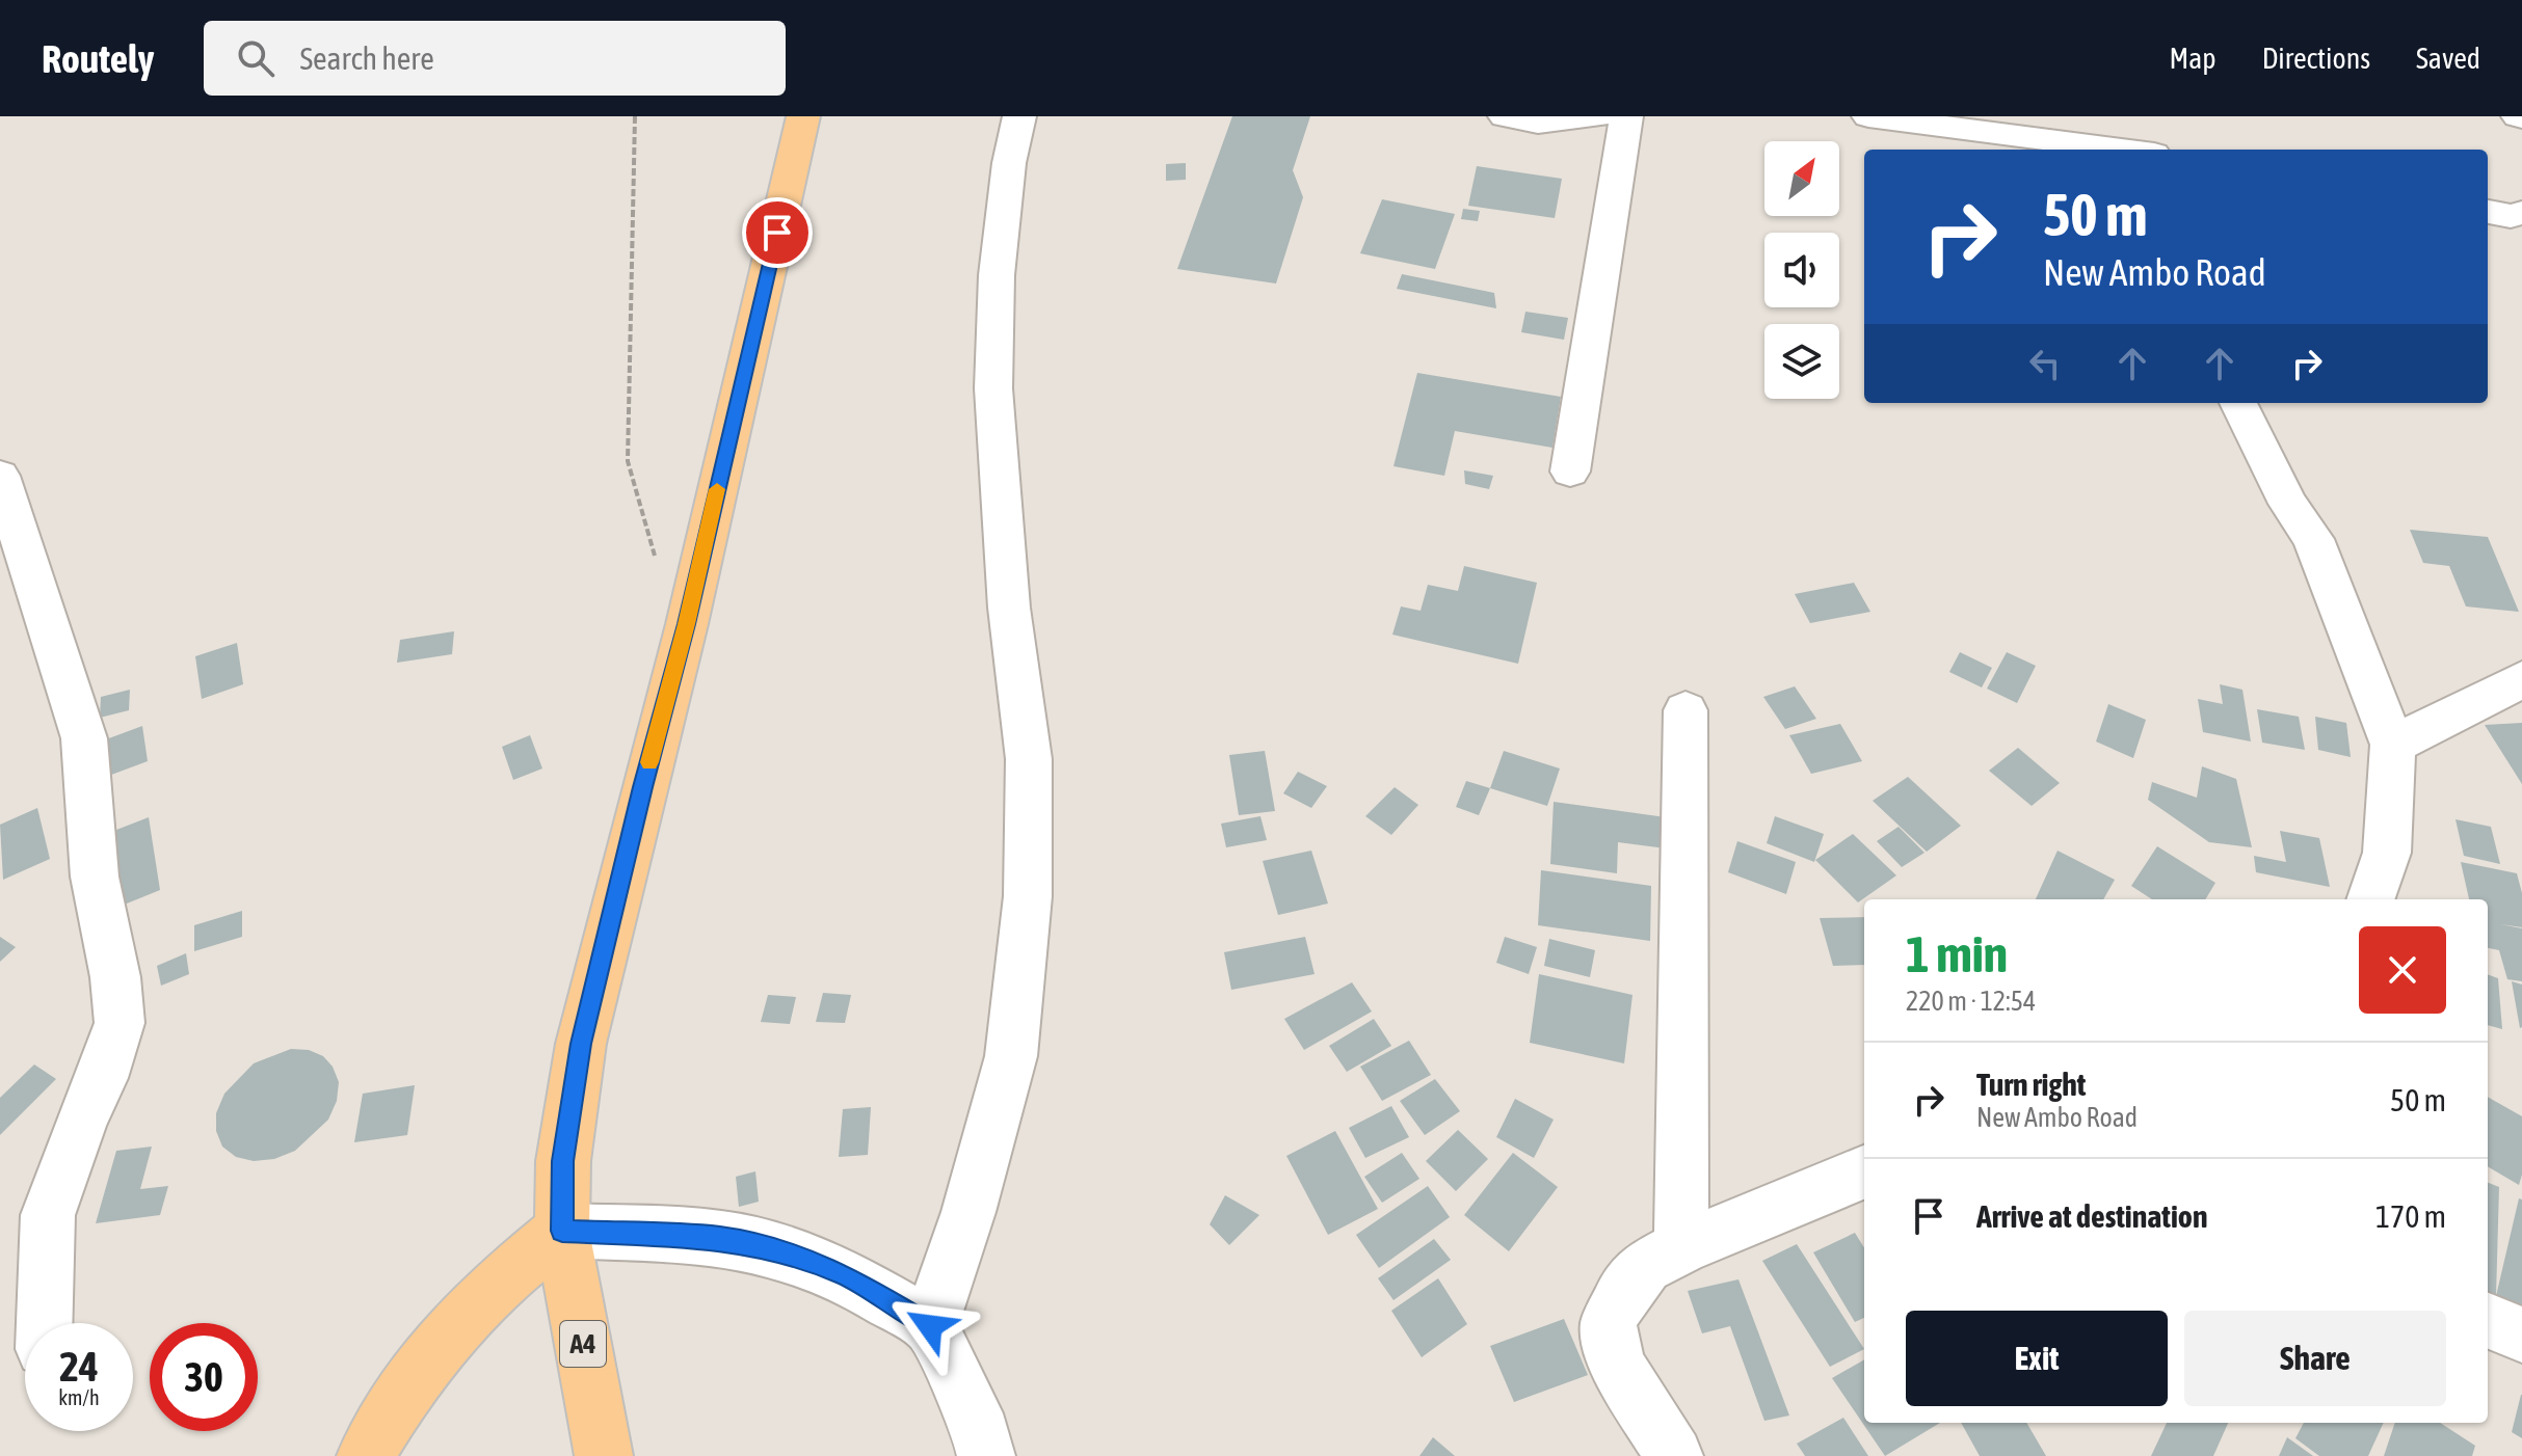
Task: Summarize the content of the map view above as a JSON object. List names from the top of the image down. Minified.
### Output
{"streets":{"highway":["A4"]},"north":"top right","page":{"header":"Routely","search":"Search here","nav":["Map","Directions","Saved"],"turn":["50 m","New Ambo Road"],"heading":["1 min","220 m · 12:54"],"list":[{"name":"Turn right","note":"New Ambo Road","value":"50 m"},{"name":"Arrive at destination","value":"170 m"}],"buttons":["Exit","Share"],"speed":"24 km/h","limit":"30"}}
